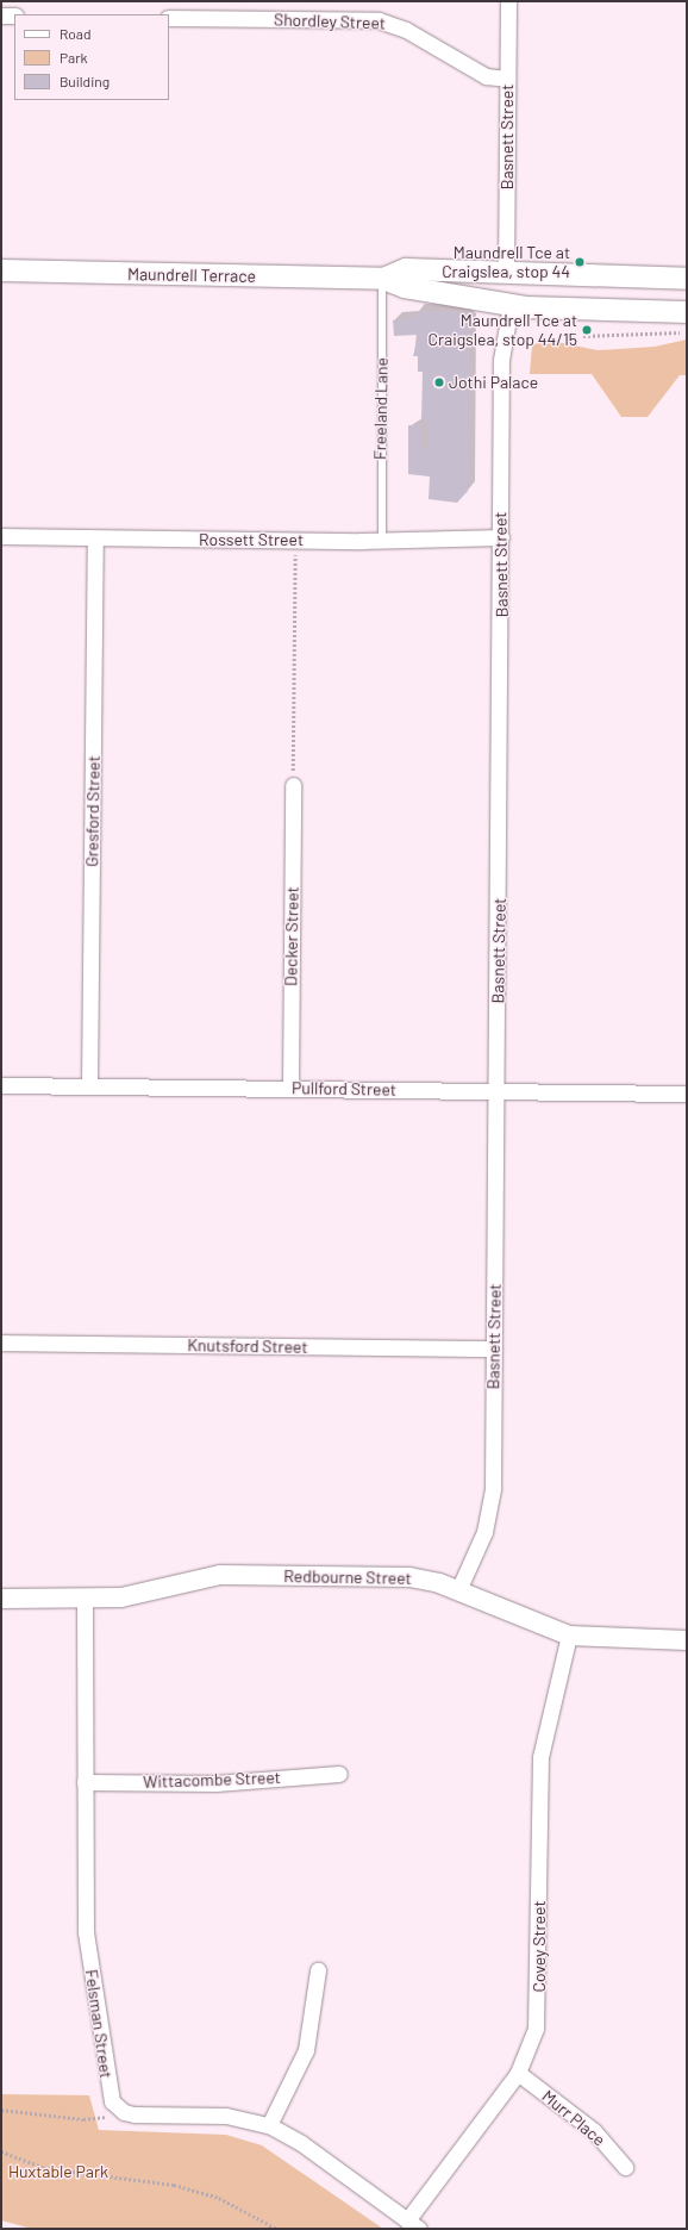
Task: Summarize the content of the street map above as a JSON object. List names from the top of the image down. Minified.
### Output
{"streets":{"main road":["Maundrell Terrace"],"street":["Shordley Street","Basnett Street","Rossett Street","Gresford Street","Decker Street","Pullford Street","Knutsford Street","Redbourne Street","Wittacombe Street","Covey Street","Felsman Street","Murr Place"],"lane":["Freeland Lane"]},"crossings":[["Shordley Street","Basnett Street"],["Basnett Street","Maundrell Terrace"],["Basnett Street","Rossett Street"],["Basnett Street","Pullford Street"],["Basnett Street","Knutsford Street"],["Basnett Street","Redbourne Street"],["Maundrell Terrace","Freeland Lane"],["Freeland Lane","Rossett Street"],["Rossett Street","Gresford Street"],["Gresford Street","Pullford Street"],["Decker Street","Pullford Street"],["Redbourne Street","Covey Street"],["Redbourne Street","Felsman Street"],["Wittacombe Street","Felsman Street"],["Covey Street","Murr Place"]],"parks":["Huxtable Park"],"places":["Maundrell Tce at Craigslea, stop 44","Maundrell Tce at Craigslea, stop 44/15","Jothi Palace"],"legend":["Road","Park","Building"]}
